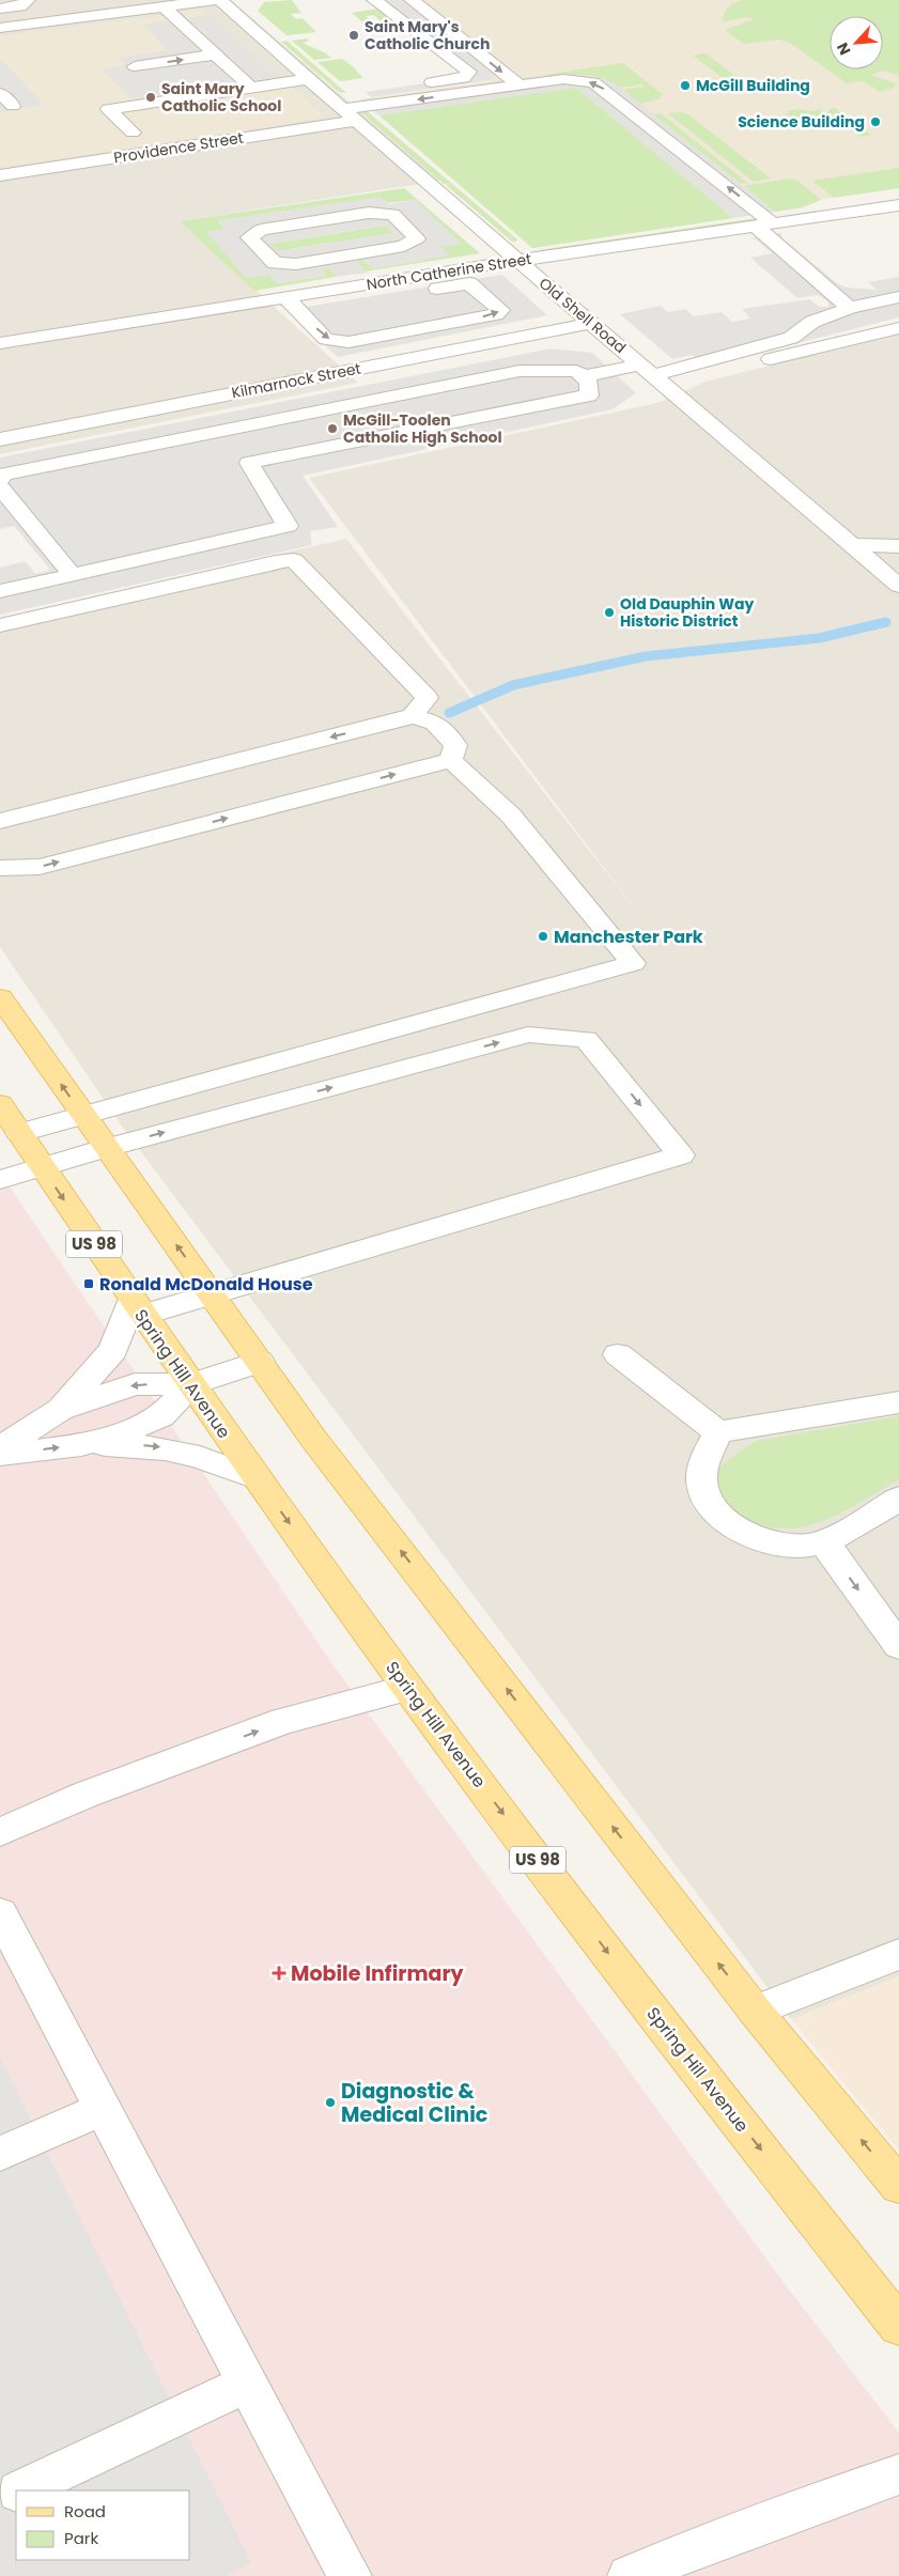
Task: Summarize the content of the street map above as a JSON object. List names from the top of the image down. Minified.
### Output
{"streets":{"main road":["US 98","Spring Hill Avenue"],"street":["Providence Street","North Catherine Street","Old Shell Road","Kilmarnock Street"]},"crossings":[["Providence Street","North Catherine Street"],["Providence Street","Old Shell Road"],["North Catherine Street","Old Shell Road"],["Old Shell Road","Kilmarnock Street"]],"places":{"other":["Saint Mary's Catholic Church","McGill Building","Saint Mary Catholic School","Science Building","McGill-Toolen Catholic High School","Old Dauphin Way Historic District","Manchester Park","Diagnostic & Medical Clinic"],"transit":["Ronald McDonald House"],"health":["Mobile Infirmary"]},"legend":["Road","Park"],"north":"bottom left"}
